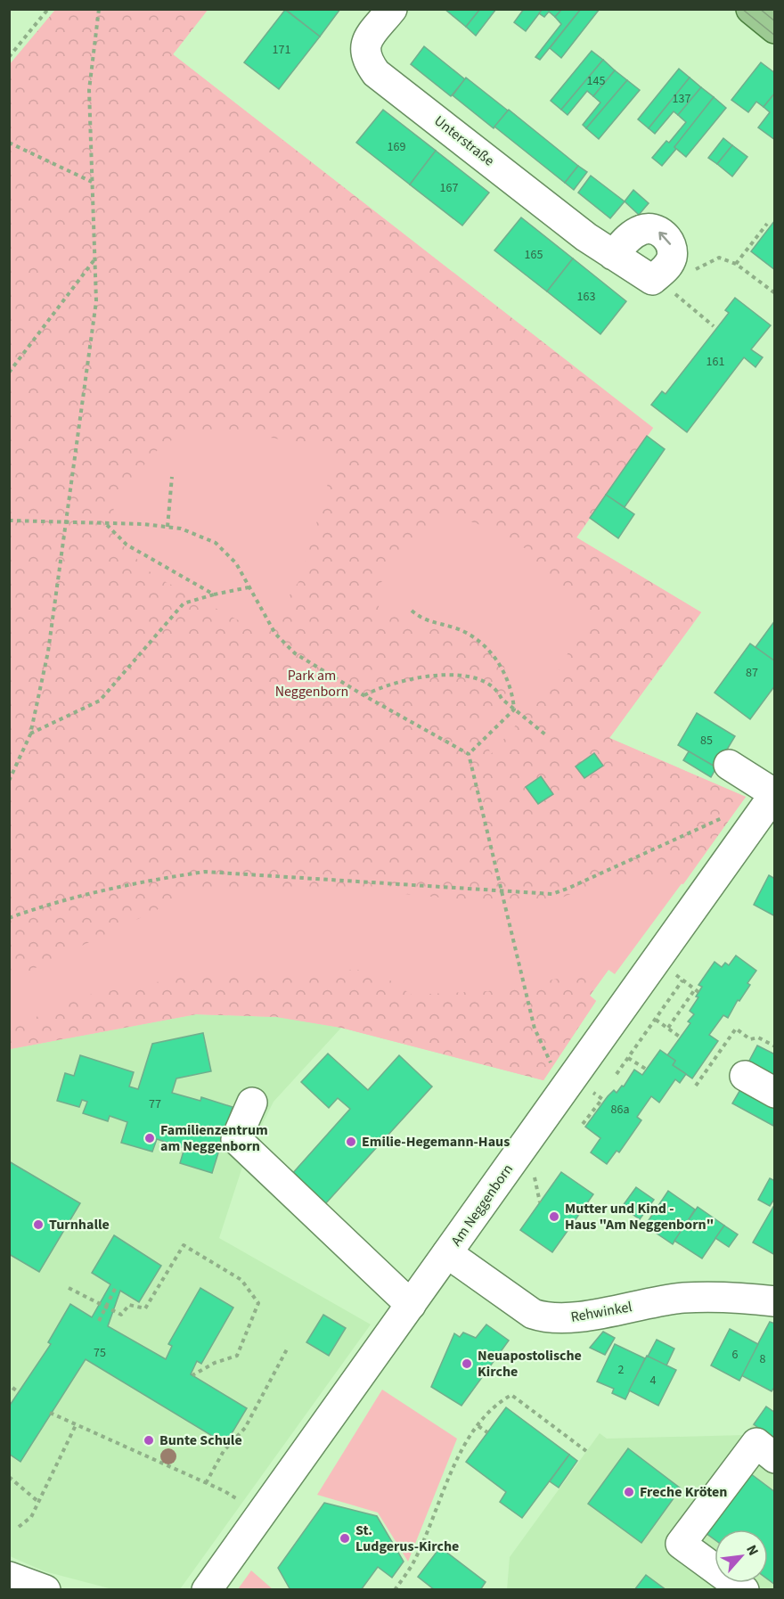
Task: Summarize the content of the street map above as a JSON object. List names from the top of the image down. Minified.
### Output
{"streets":{"street":["Unterstraße","Am Neggenborn","Rehwinkel"]},"crossings":[["Am Neggenborn","Rehwinkel"]],"parks":["Park am Neggenborn"],"places":["Familienzentrum am Neggenborn","Emilie-Hegemann-Haus","Mutter und Kind - Haus \"Am Neggenborn\"","Turnhalle","Neuapostolische Kirche","Bunte Schule","Freche Kröten","St. Ludgerus-Kirche"],"house_numbers":["171","145","137","169","167","165","163","161","87","85","77","86a","75","6","8","2","4"],"north":"top right"}
